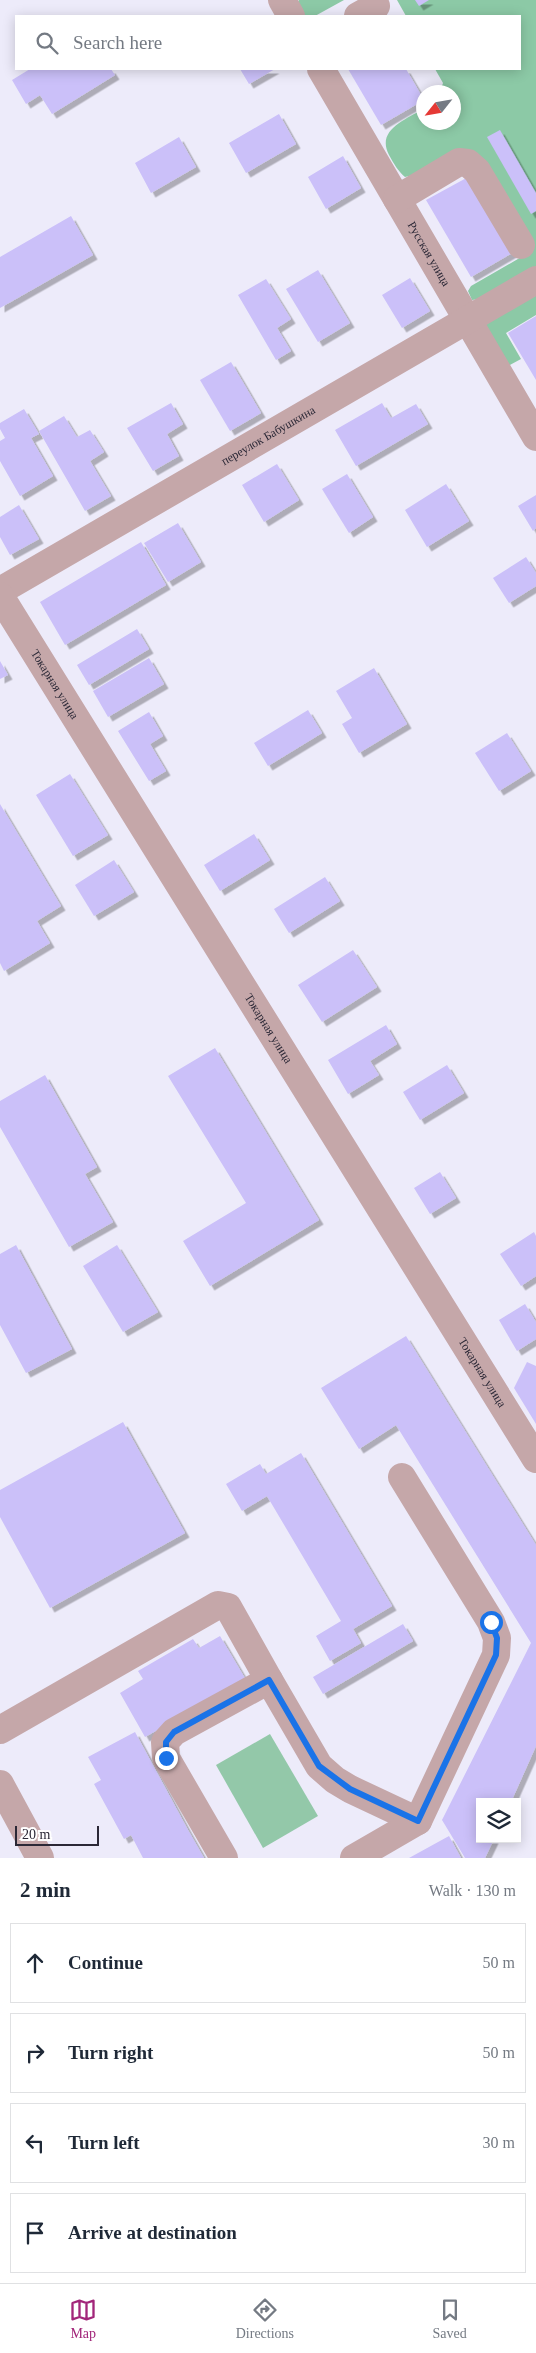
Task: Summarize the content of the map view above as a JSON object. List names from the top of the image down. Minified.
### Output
{"streets":{"street":["Русская улица","переулок Бабушкина","Токарная улица"]},"crossings":[["Русская улица","переулок Бабушкина"]],"scale_bar":"20 m","north":"bottom left","page":{"search":"Search here","scale":"20 m","heading":["2 min","Walk · 130 m"],"list":[["Continue","50 m"],["Turn right","50 m"],["Turn left","30 m"],"Arrive at destination"],"nav":["Map","Directions","Saved"]}}
